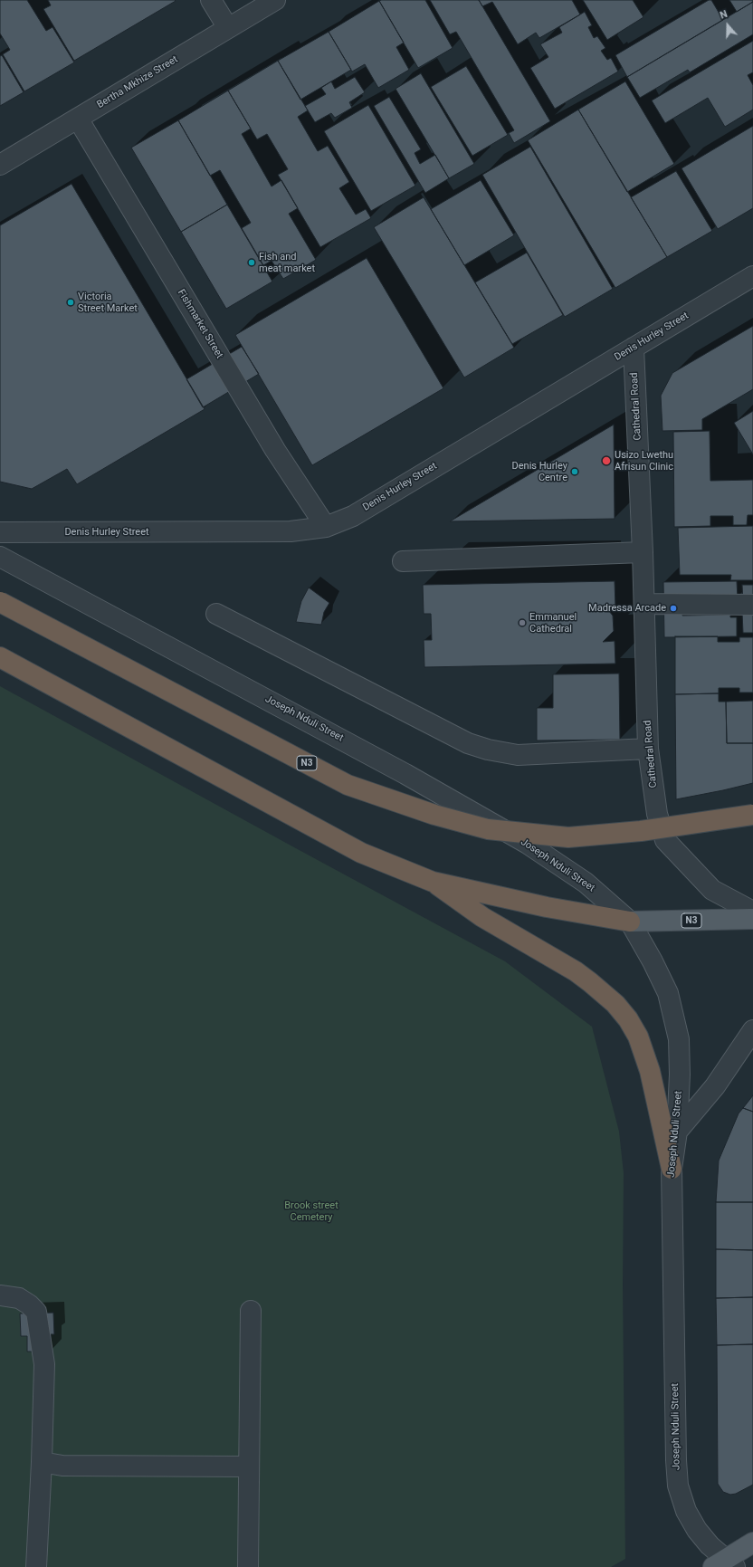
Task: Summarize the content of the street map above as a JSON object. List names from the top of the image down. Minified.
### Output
{"streets":{"highway":["N3"],"street":["Bertha Mkhize Street","Fishmarket Street","Denis Hurley Street","Cathedral Road","Joseph Nduli Street"]},"crossings":[["Bertha Mkhize Street","Fishmarket Street"],["Fishmarket Street","Denis Hurley Street"],["Denis Hurley Street","Cathedral Road"],["Joseph Nduli Street","N3"]],"parks":["Brook street Cemetery"],"places":["Fish and meat market","Victoria Street Market","Usizo Lwethu Afrisun Clinic","Denis Hurley Centre","Madressa Arcade","Emmanuel Cathedral"],"north":"top"}
